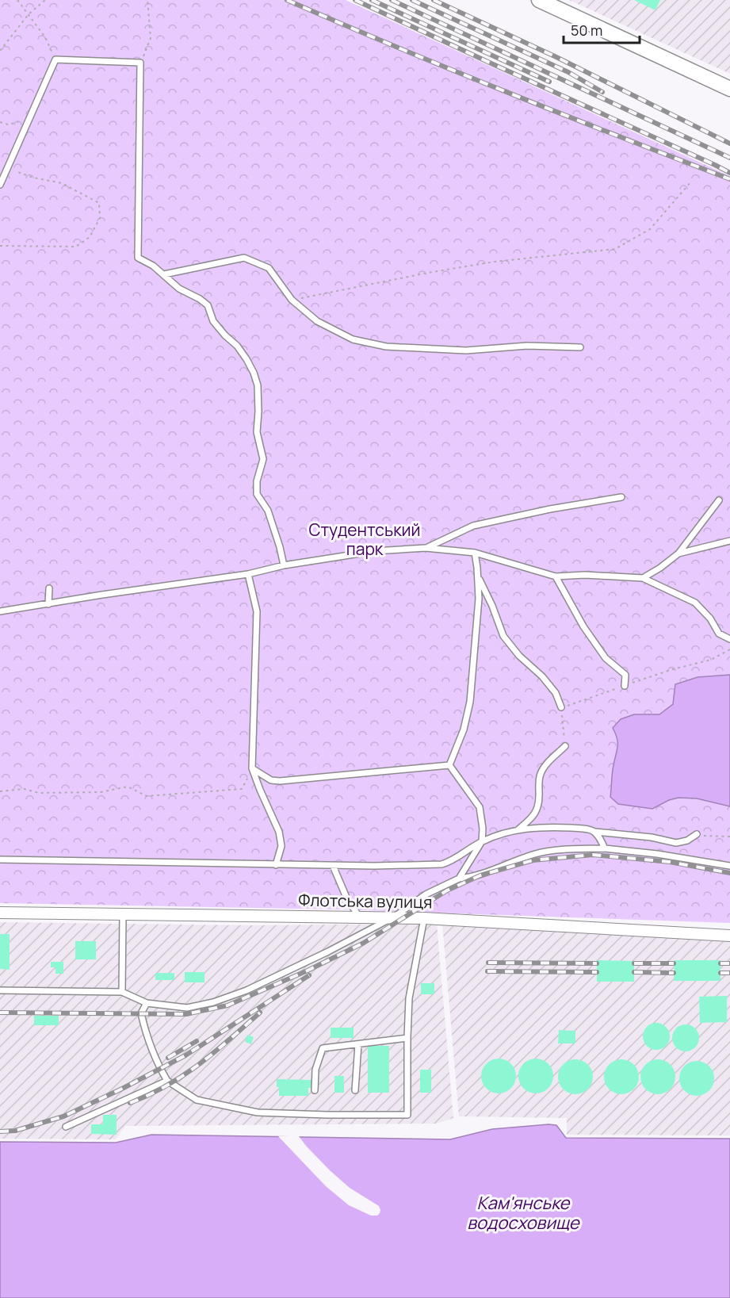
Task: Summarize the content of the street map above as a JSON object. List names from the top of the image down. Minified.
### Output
{"streets":{"street":["Флотська вулиця"]},"water":["Кам'янське водосховище"],"parks":["Студентський парк"],"scale_bar":"50 m"}
